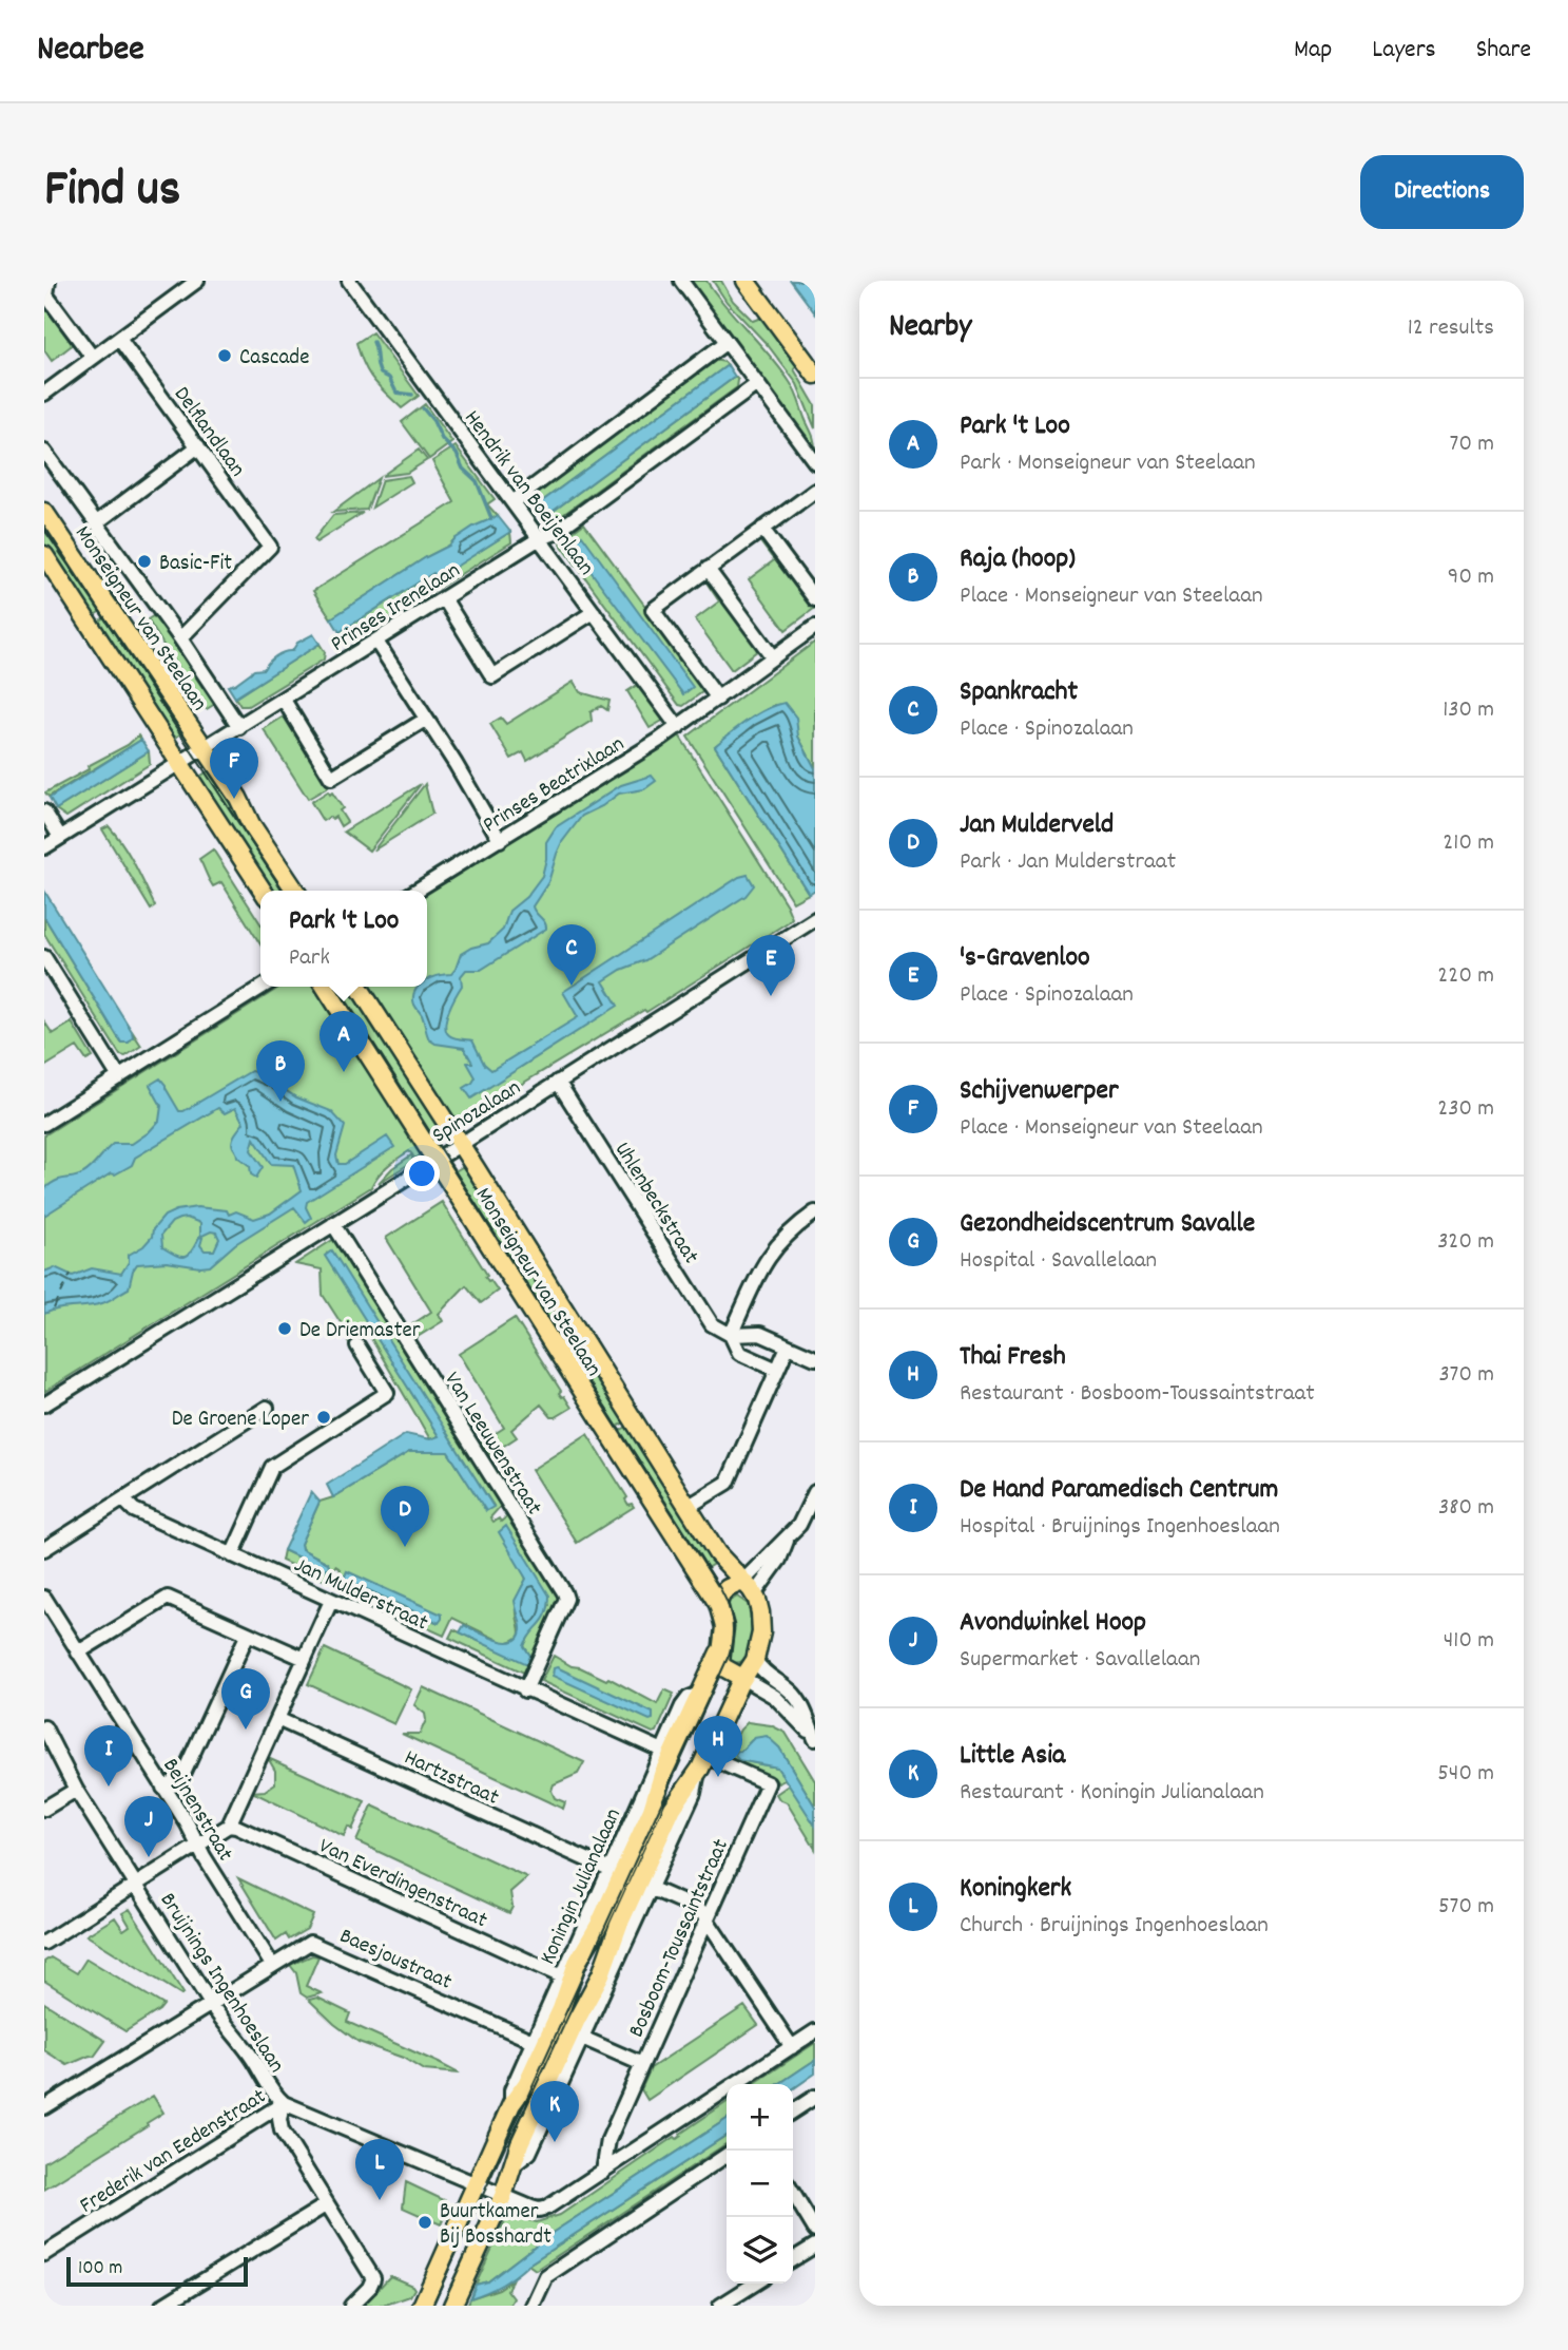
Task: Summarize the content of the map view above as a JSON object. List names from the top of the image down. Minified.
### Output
{"streets":{"main road":["Monseigneur van Steelaan","Koningin Julianalaan"],"street":["Delflandlaan","Hendrik van Boeijenlaan","Prinses Irenelaan","Prinses Beatrixlaan","Spinozalaan","Uhlenbeckstraat","Van Leeuwenstraat","Jan Mulderstraat","Hartzstraat","Beijnenstraat","Van Everdingenstraat","Bosboom-Toussaintstraat","Baesjoustraat","Bruijnings Ingenhoeslaan","Frederik van Eedenstraat"]},"crossings":[["Delflandlaan","Monseigneur van Steelaan"],["Hendrik van Boeijenlaan","Prinses Irenelaan"],["Hendrik van Boeijenlaan","Prinses Beatrixlaan"],["Prinses Irenelaan","Monseigneur van Steelaan"],["Monseigneur van Steelaan","Spinozalaan"],["Spinozalaan","Uhlenbeckstraat"],["Spinozalaan","Van Leeuwenstraat"],["Van Leeuwenstraat","Jan Mulderstraat"],["Jan Mulderstraat","Koningin Julianalaan"],["Hartzstraat","Koningin Julianalaan"],["Beijnenstraat","Baesjoustraat"],["Van Everdingenstraat","Koningin Julianalaan"],["Koningin Julianalaan","Baesjoustraat"],["Koningin Julianalaan","Bruijnings Ingenhoeslaan"],["Bosboom-Toussaintstraat","Bruijnings Ingenhoeslaan"],["Baesjoustraat","Bruijnings Ingenhoeslaan"],["Bruijnings Ingenhoeslaan","Frederik van Eedenstraat"]],"places":["Cascade","Basic-Fit","De Driemaster","De Groene Loper","Buurtkamer Bij Bosshardt"],"scale_bar":"100 m","page":{"header":"Nearbee","nav":["Map","Layers","Share"],"title":"Find us","buttons":"Directions","heading":["Nearby","12 results"],"list":[{"mark":"A","name":"Park 't Loo","note":"Park · Monseigneur van Steelaan","value":"70 m"},{"mark":"B","name":"Raja (hoop)","note":"Place · Monseigneur van Steelaan","value":"90 m"},{"mark":"C","name":"Spankracht","note":"Place · Spinozalaan","value":"130 m"},{"mark":"D","name":"Jan Mulderveld","note":"Park · Jan Mulderstraat","value":"210 m"},{"mark":"E","name":"'s-Gravenloo","note":"Place · Spinozalaan","value":"220 m"},{"mark":"F","name":"Schijvenwerper","note":"Place · Monseigneur van Steelaan","value":"230 m"},{"mark":"G","name":"Gezondheidscentrum Savalle","note":"Hospital · Savallelaan","value":"320 m"},{"mark":"H","name":"Thai Fresh","note":"Restaurant · Bosboom-Toussaintstraat","value":"370 m"},{"mark":"I","name":"De Hand Paramedisch Centrum","note":"Hospital · Bruijnings Ingenhoeslaan","value":"380 m"},{"mark":"J","name":"Avondwinkel Hoop","note":"Supermarket · Savallelaan","value":"410 m"},{"mark":"K","name":"Little Asia","note":"Restaurant · Koningin Julianalaan","value":"540 m"},{"mark":"L","name":"Koningkerk","note":"Church · Bruijnings Ingenhoeslaan","value":"570 m"}],"pins":["F","C","E","A","B","D","G","H","I","J","K","L"],"popup":["Park 't Loo","Park"],"map_buttons":["+","−"],"scale":"100 m"}}
